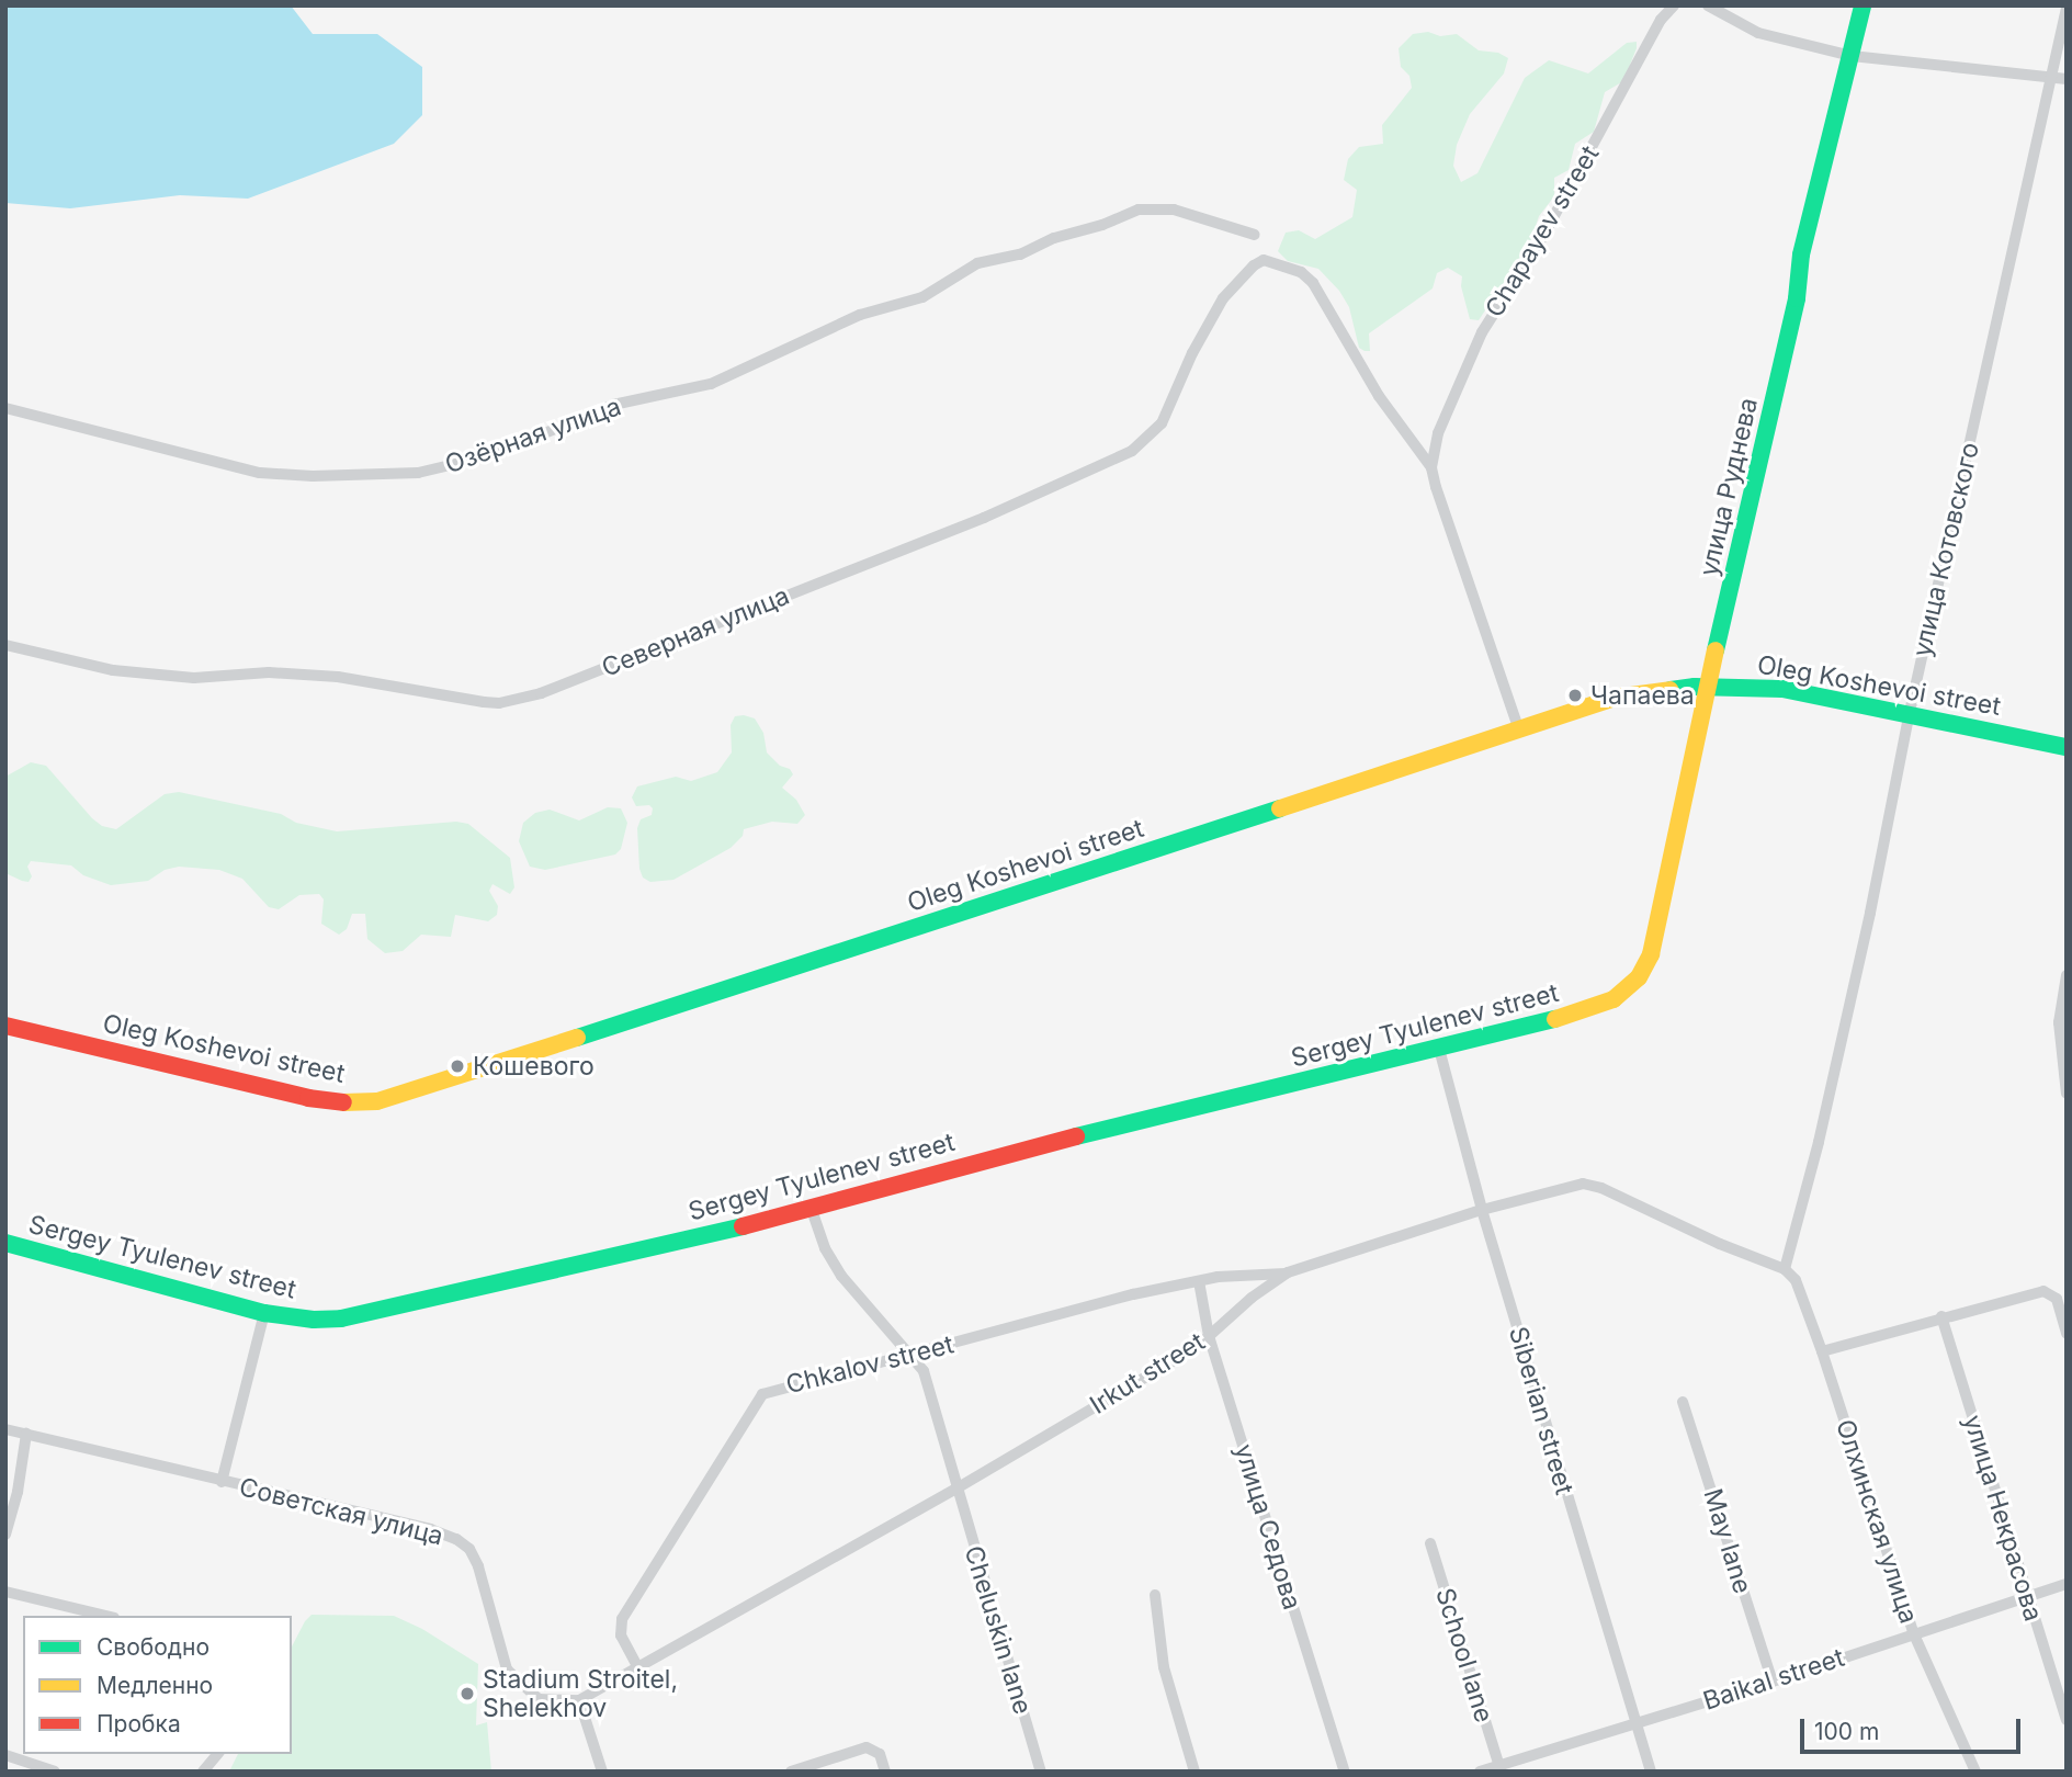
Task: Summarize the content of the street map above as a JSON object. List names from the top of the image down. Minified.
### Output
{"streets":{"street":["Chapayev street","Озёрная улица","улица Руднева","улица Котовского","Северная улица","Oleg Koshevoi street","Sergey Tyulenev street","Chkalov street","Irkut street","Siberian street","Советская улица","улица Некрасова","Олхинская улица","улица Седова","May lane","Cheluskin lane","School lane","Baikal street"]},"crossings":[["Chapayev street","Северная улица"],["Chapayev street","Oleg Koshevoi street"],["улица Руднева","Oleg Koshevoi street"],["улица Руднева","Sergey Tyulenev street"],["улица Котовского","Oleg Koshevoi street"],["улица Котовского","Irkut street"],["улица Котовского","Олхинская улица"],["Sergey Tyulenev street","Siberian street"],["Sergey Tyulenev street","Cheluskin lane"],["Chkalov street","Irkut street"],["Chkalov street","улица Седова"],["Chkalov street","Cheluskin lane"],["Irkut street","Siberian street"],["Irkut street","Советская улица"],["Irkut street","Олхинская улица"],["Irkut street","улица Седова"],["Irkut street","Cheluskin lane"],["Siberian street","Baikal street"],["улица Некрасова","Baikal street"],["Олхинская улица","Baikal street"],["May lane","Baikal street"],["School lane","Baikal street"]],"places":["Чапаева","Кошевого","Stadium Stroitel, Shelekhov"],"legend":["Свободно","Медленно","Пробка"],"scale_bar":"100 m"}
